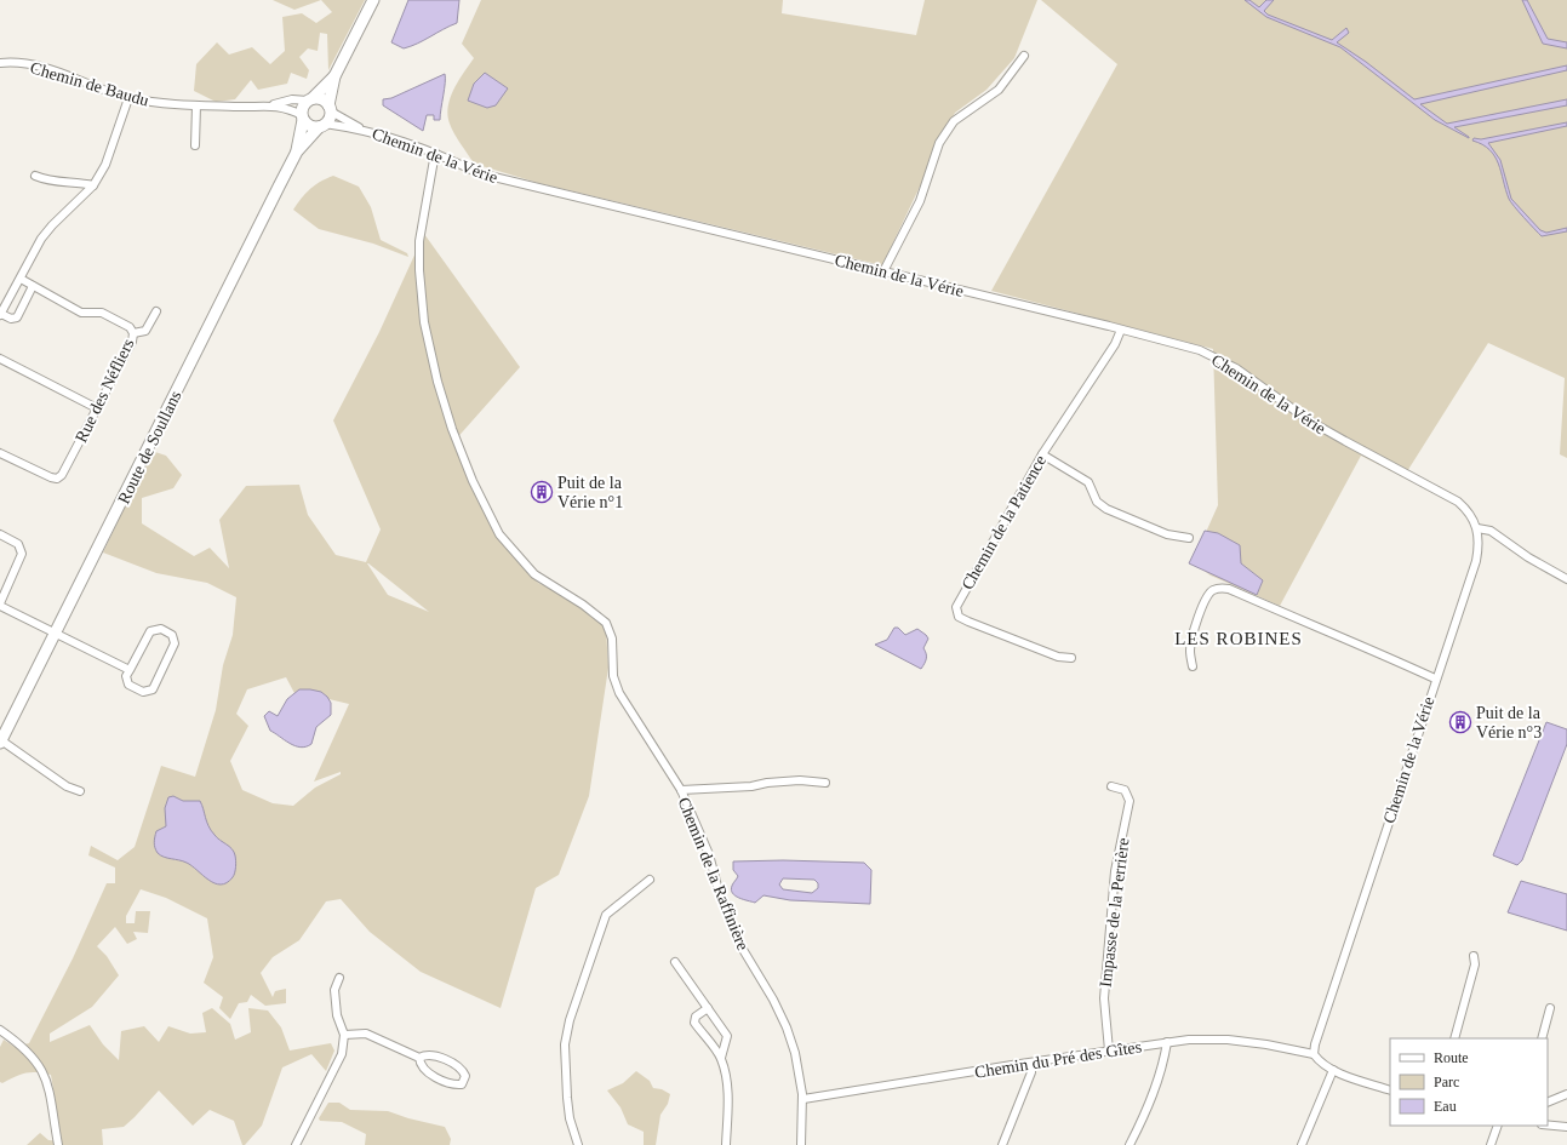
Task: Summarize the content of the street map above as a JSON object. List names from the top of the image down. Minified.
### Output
{"streets":{"main road":["Route de Soullans"],"street":["Chemin de Baudu","Chemin de la Vérie","Rue des Néfliers","Chemin de la Patience","Chemin de la Raffinière","Impasse de la Perrière","Chemin du Pré des Gîtes"]},"crossings":[["Chemin de Baudu","Chemin de la Vérie"],["Chemin de Baudu","Route de Soullans"],["Chemin de la Vérie","Route de Soullans"],["Chemin de la Vérie","Chemin de la Patience"],["Chemin de la Vérie","Chemin de la Raffinière"],["Chemin de la Vérie","Chemin du Pré des Gîtes"],["Chemin de la Raffinière","Chemin du Pré des Gîtes"],["Impasse de la Perrière","Chemin du Pré des Gîtes"]],"districts":["LES ROBINES"],"places":{"building":["Puit de la Vérie n°1","Puit de la Vérie n°3"]},"legend":["Route","Parc","Eau"]}
